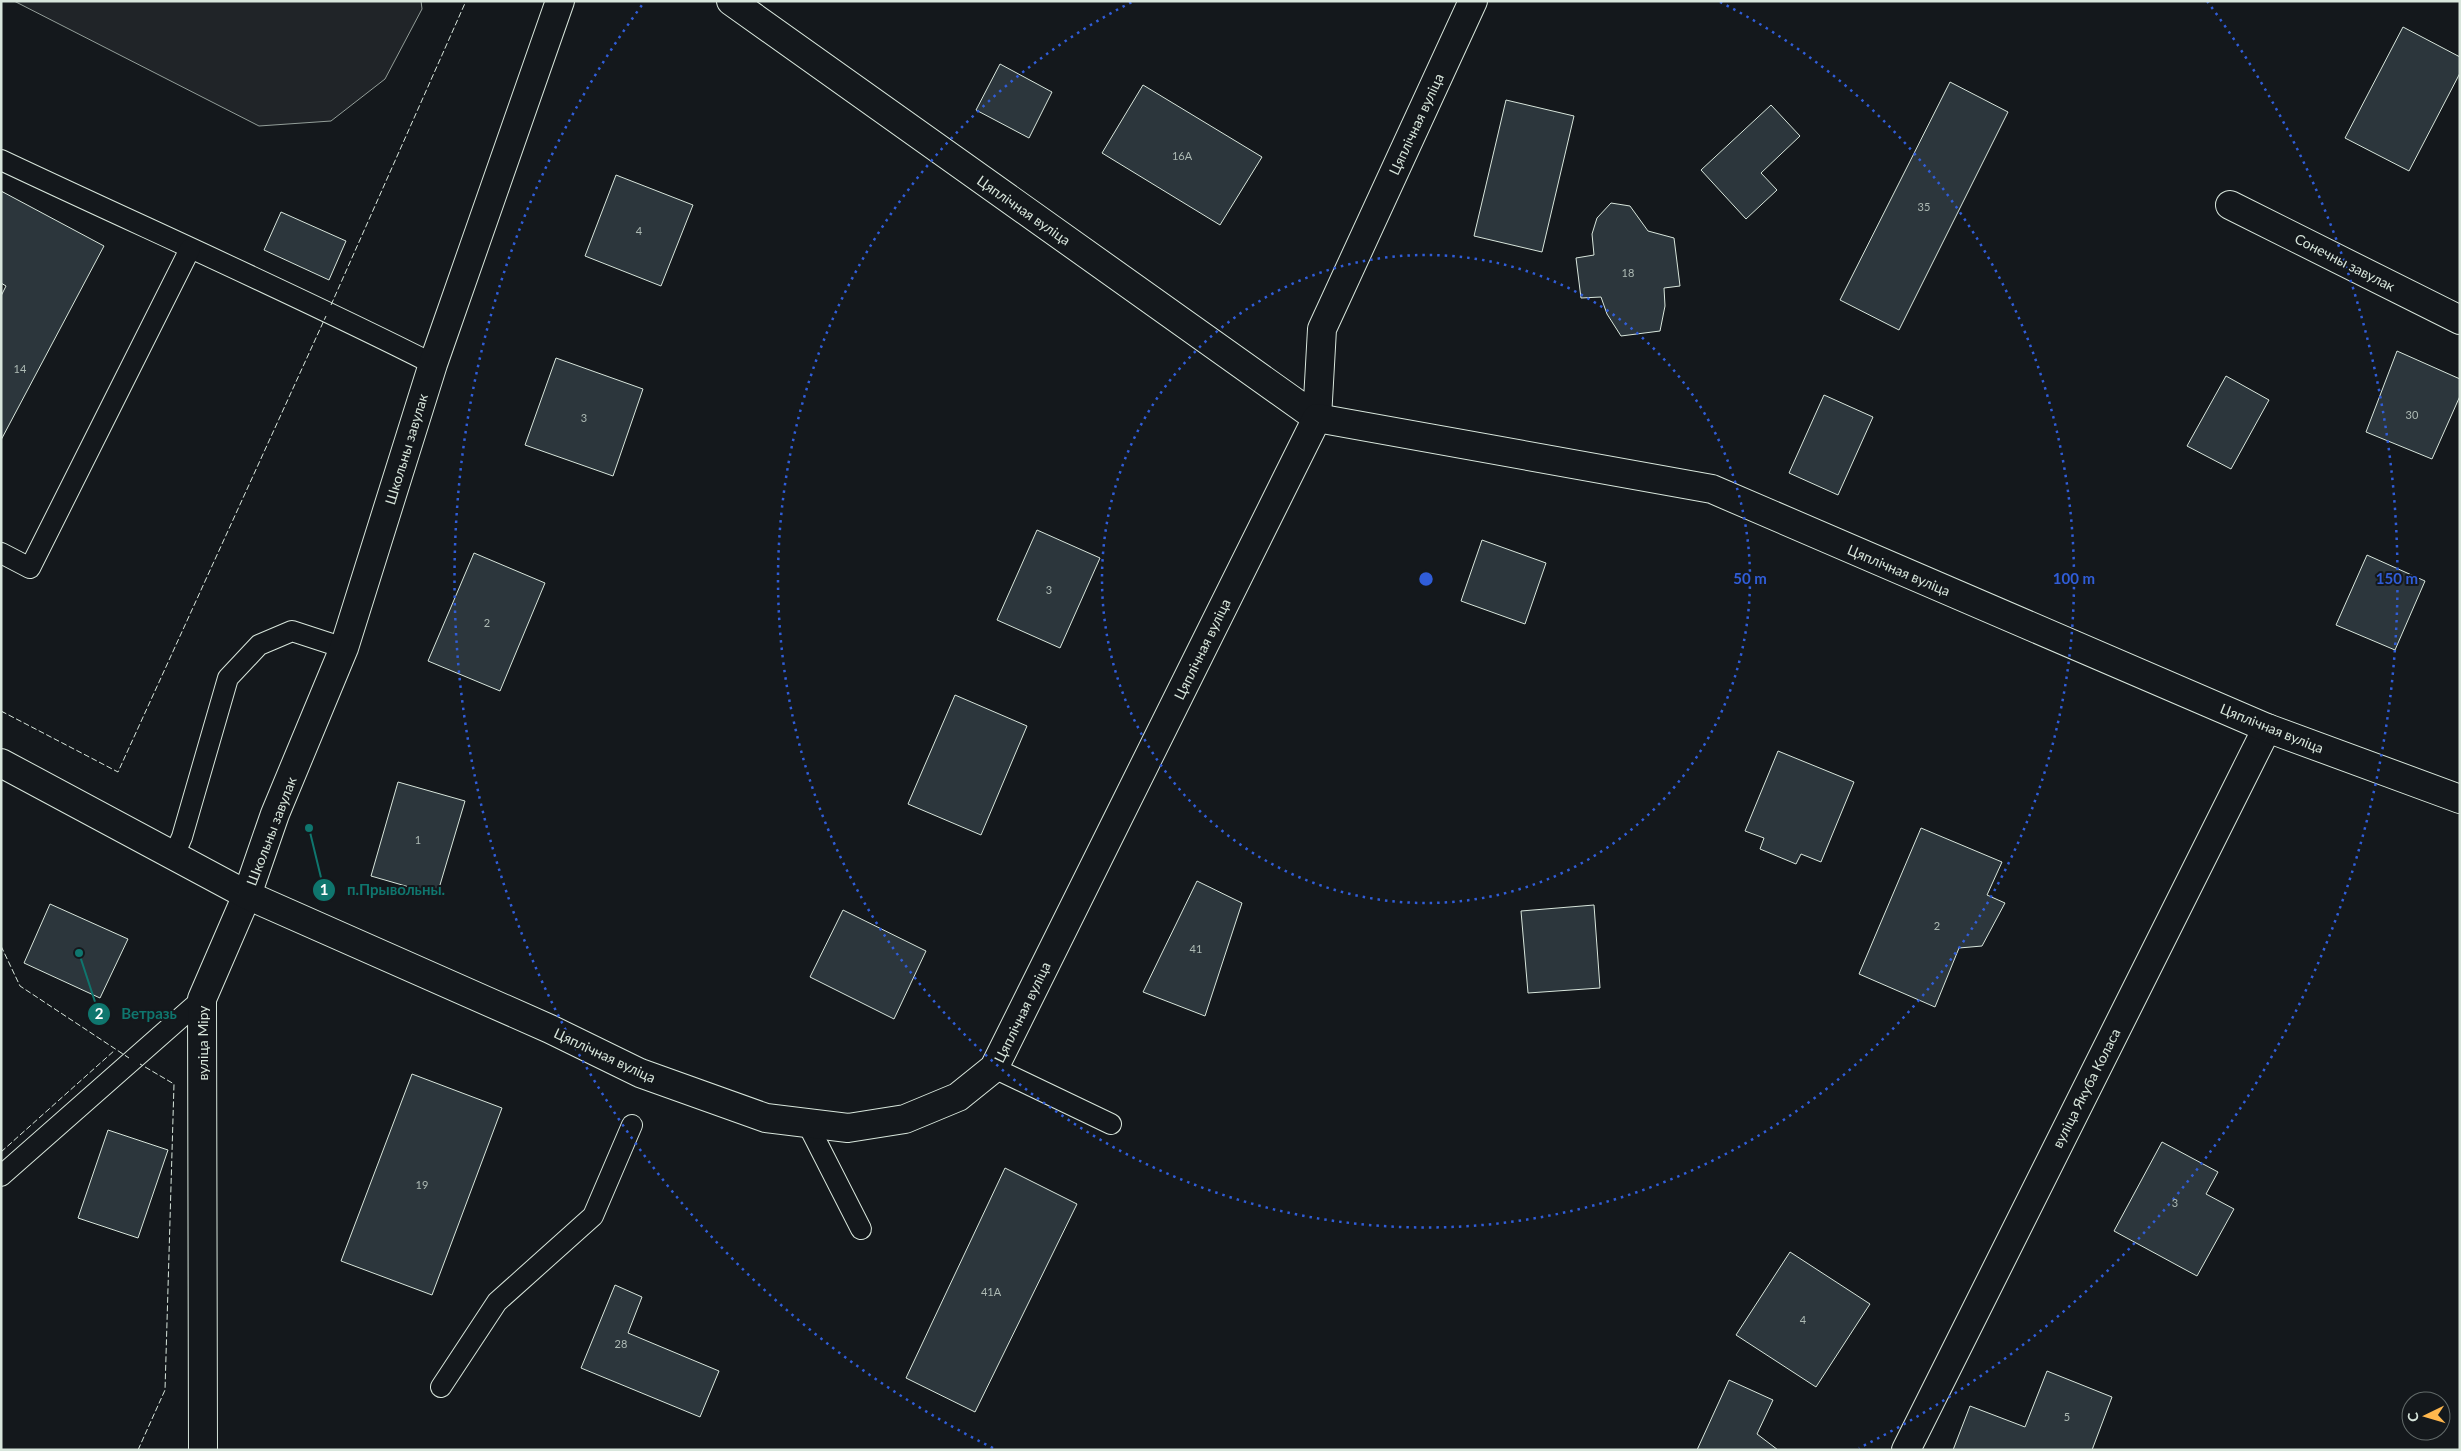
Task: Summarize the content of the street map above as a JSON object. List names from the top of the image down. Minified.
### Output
{"streets":{"street":["Цяплічная вуліца","Сонечны завулак","Школьны завулак","вуліца Міру","вуліца Якуба Коласа"]},"crossings":[["Цяплічная вуліца","Школьны завулак"],["Цяплічная вуліца","вуліца Міру"],["Цяплічная вуліца","вуліца Якуба Коласа"],["Школьны завулак","вуліца Міру"]],"places":["п.Прывольны.","Ветразь"],"house_numbers":["16А","35","4","18","14","30","3","3","2","1","2","41","19","3","41А","4","28","5"],"north":"left","rings":["50 m","100 m","150 m"]}
